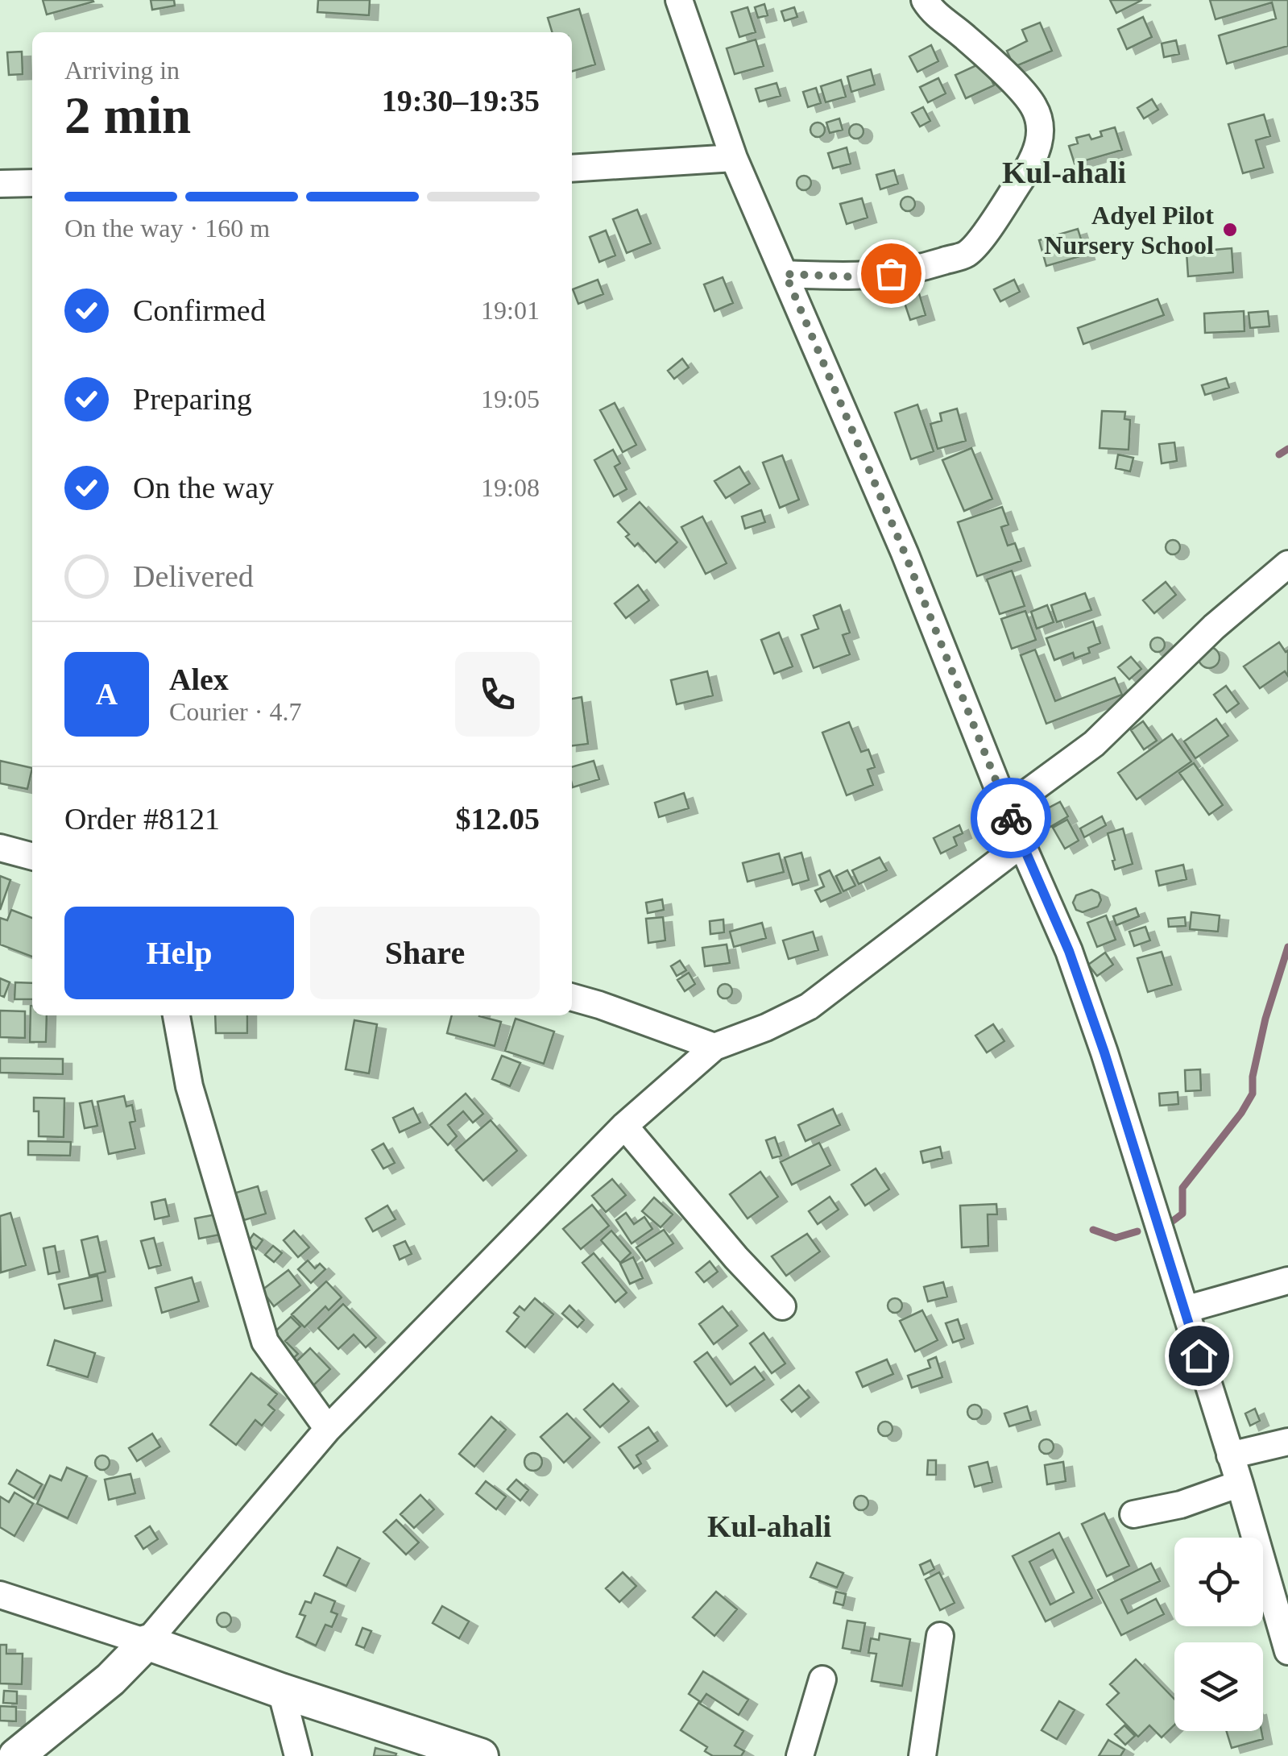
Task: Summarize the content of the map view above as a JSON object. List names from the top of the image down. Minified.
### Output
{"districts":["Kul-ahali","Kul-ahali"],"places":["Adyel Pilot Nursery School"],"page":{"heading":["2 min","Arriving in","19:30–19:35"],"panel":["Alex","Courier · 4.7","Order #8121","$12.05"],"bar":"On the way · 160 m","list":[["Confirmed","19:01"],["Preparing","19:05"],["On the way","19:08"],"Delivered"],"round":"A","buttons":["Help","Share"]}}
